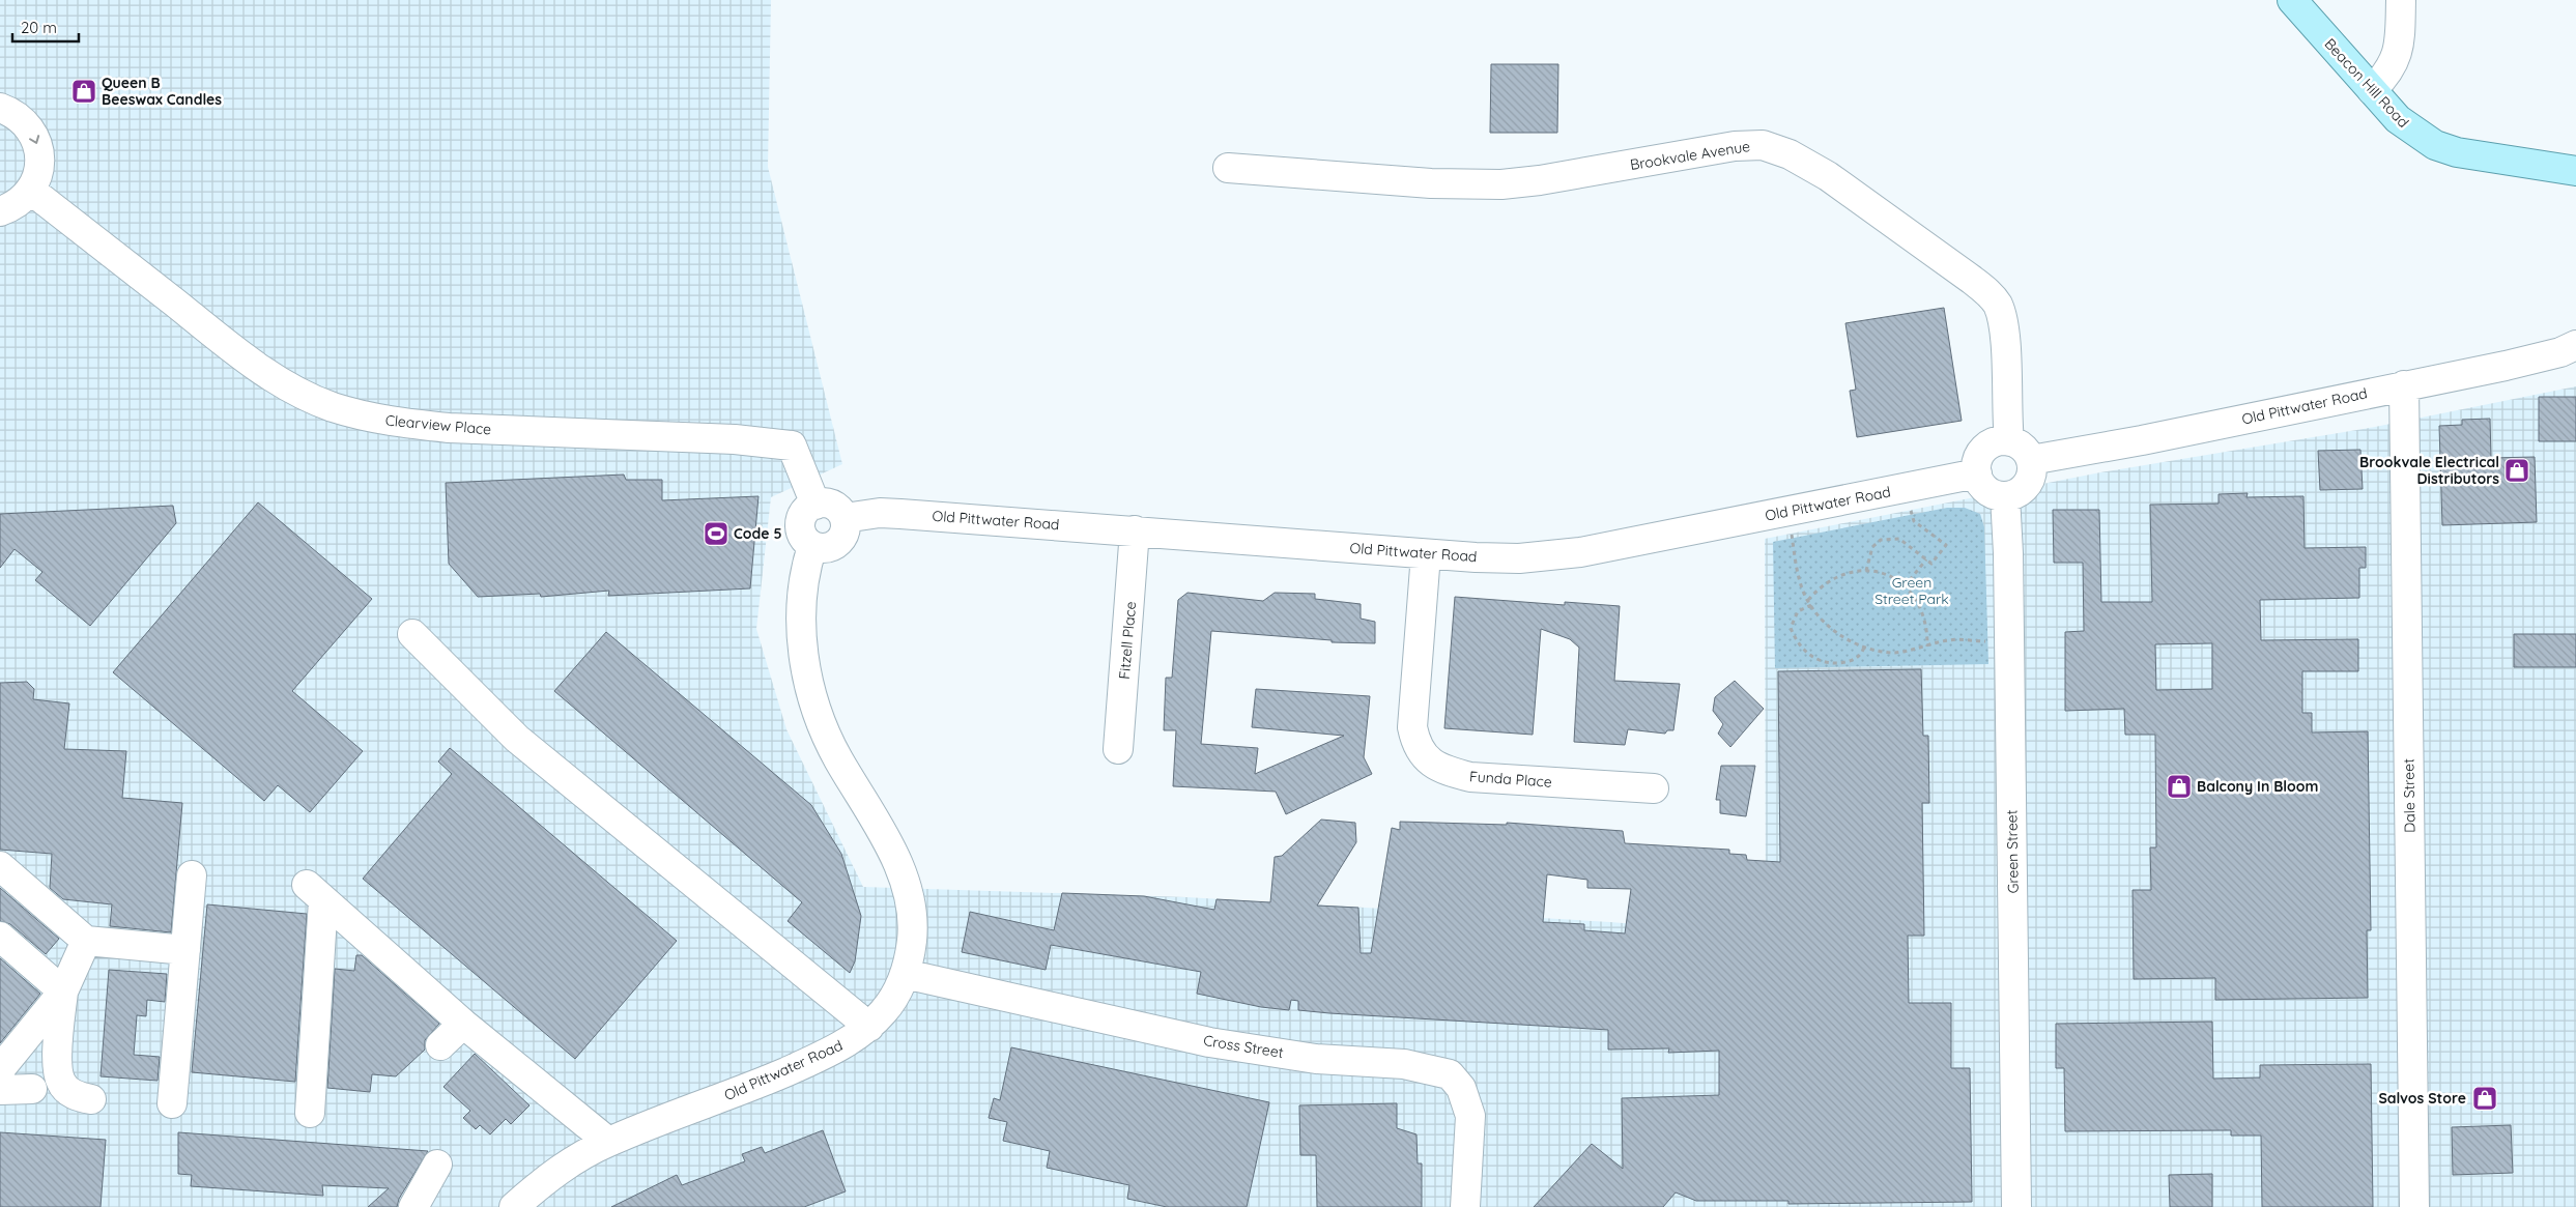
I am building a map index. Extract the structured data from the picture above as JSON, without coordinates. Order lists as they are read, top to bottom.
{
  "streets": {
    "main road": ["Beacon Hill Road"],
    "street": [
      "Brookvale Avenue",
      "Old Pittwater Road",
      "Clearview Place",
      "Fitzell Place",
      "Funda Place",
      "Dale Street",
      "Green Street",
      "Cross Street"
    ]
  },
  "crossings": [
    ["Brookvale Avenue", "Old Pittwater Road"],
    ["Brookvale Avenue", "Green Street"],
    ["Old Pittwater Road", "Clearview Place"],
    ["Old Pittwater Road", "Fitzell Place"],
    ["Old Pittwater Road", "Funda Place"],
    ["Old Pittwater Road", "Dale Street"],
    ["Old Pittwater Road", "Green Street"],
    ["Old Pittwater Road", "Cross Street"]
  ],
  "parks": ["Green Street Park"],
  "places": {
    "shop": [
      "Queen B Beeswax Candles",
      "Brookvale Electrical Distributors",
      "Balcony In Bloom",
      "Salvos Store"
    ],
    "sports": ["Code 5"]
  },
  "scale_bar": "20 m"
}
